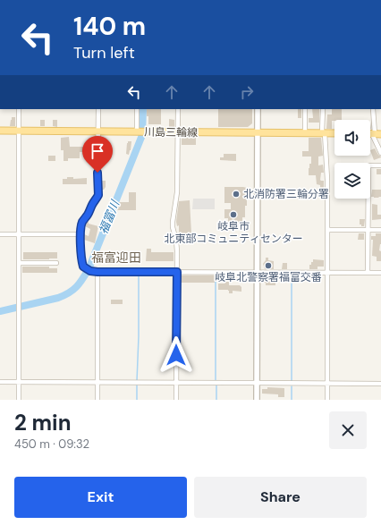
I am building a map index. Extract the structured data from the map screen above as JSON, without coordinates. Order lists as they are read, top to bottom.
{
  "streets": {
    "main road": ["川島三輪線"]
  },
  "districts": ["福富迎田"],
  "water": ["福富川"],
  "places": ["北消防署三輪分署", "岐阜市 北東部コミュニティセンター", "岐阜北警察署福富交番"],
  "page": {
    "turn": ["140 m", "Turn left"],
    "heading": ["2 min", "450 m · 09:32"],
    "buttons": ["Exit", "Share"]
  }
}
